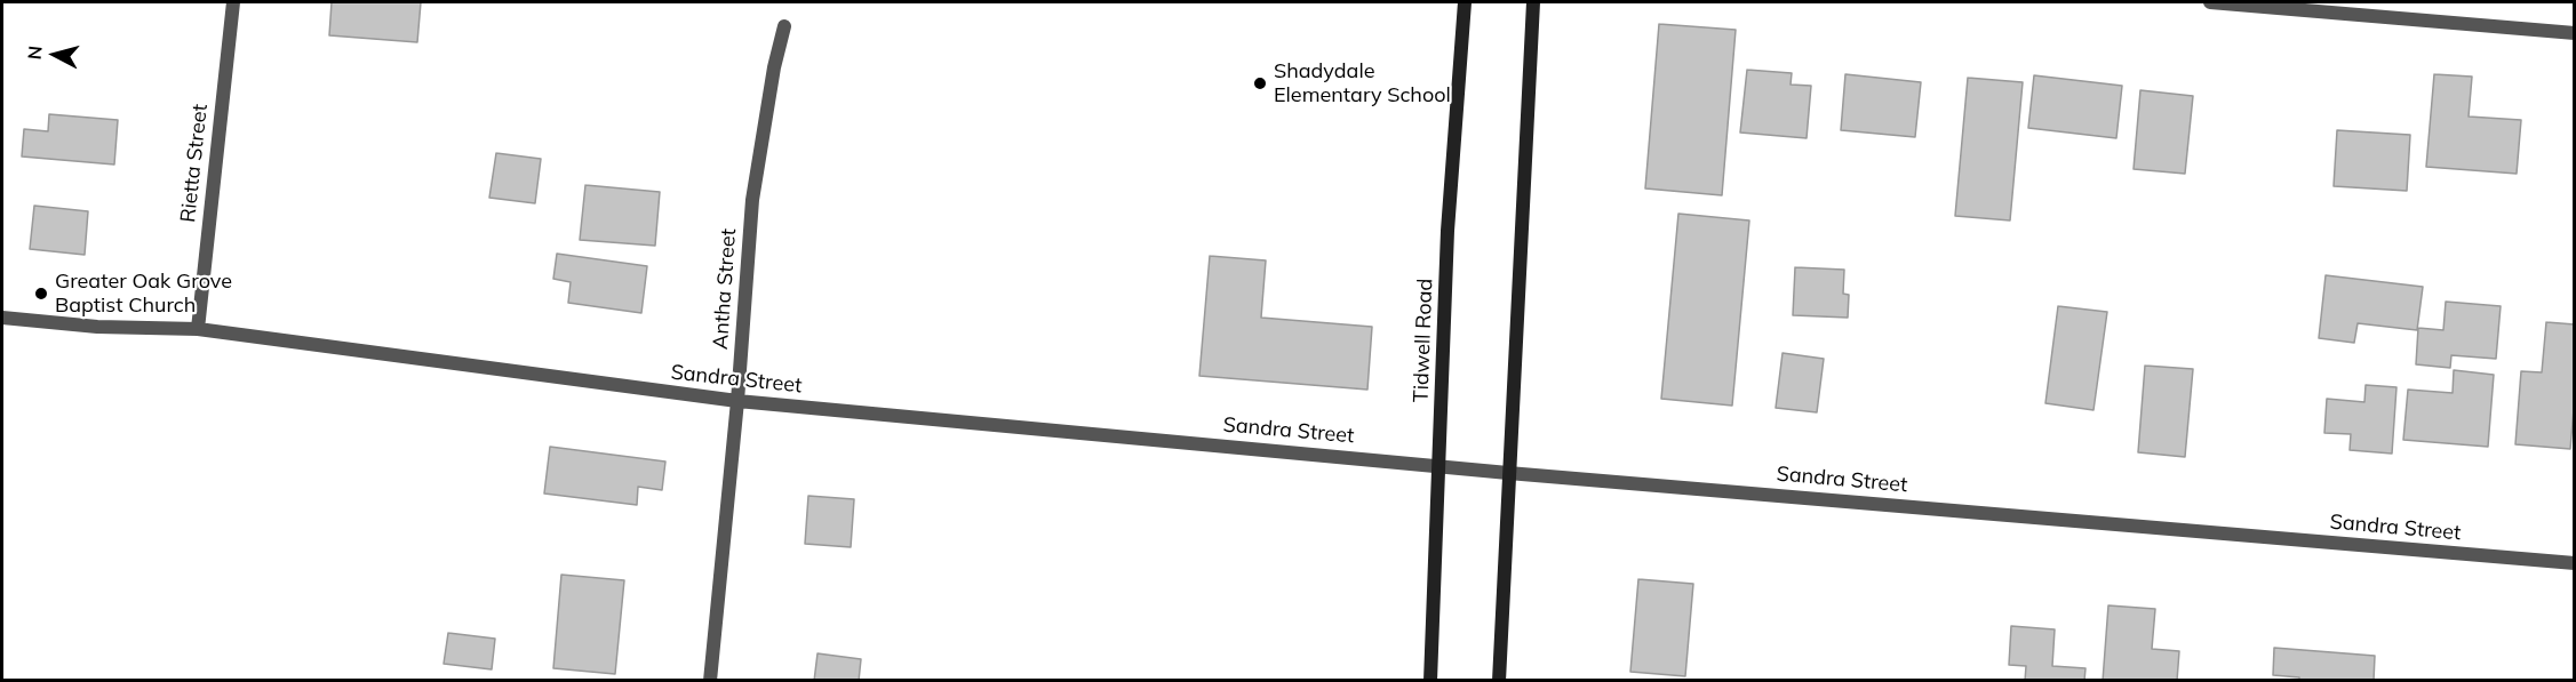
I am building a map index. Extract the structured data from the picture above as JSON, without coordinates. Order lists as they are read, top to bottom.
{
  "streets": {
    "main road": ["Tidwell Road"],
    "street": ["Rietta Street", "Antha Street", "Sandra Street"]
  },
  "crossings": [
    ["Rietta Street", "Sandra Street"],
    ["Antha Street", "Sandra Street"],
    ["Tidwell Road", "Sandra Street"]
  ],
  "places": ["Shadydale Elementary School", "Greater Oak Grove Baptist Church"],
  "north": "left"
}
